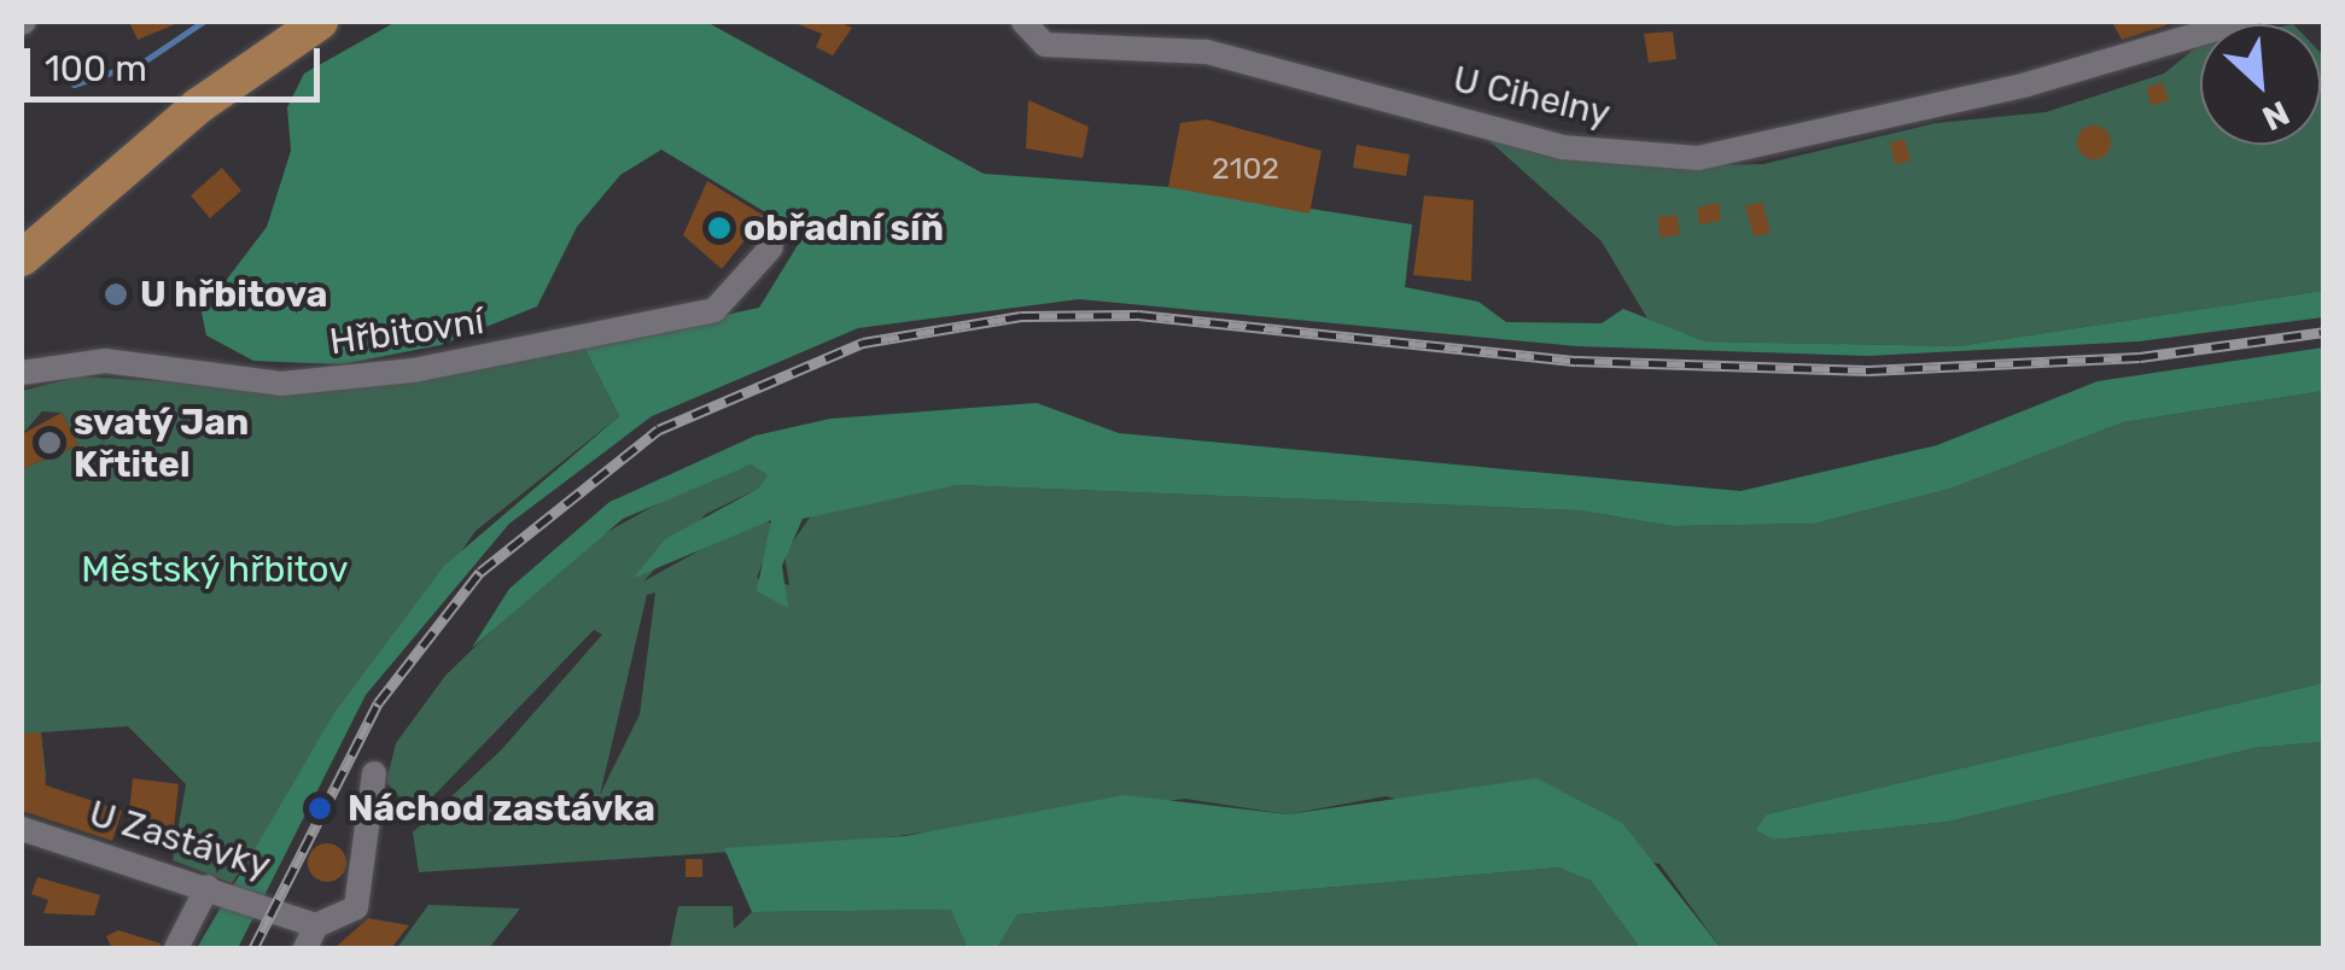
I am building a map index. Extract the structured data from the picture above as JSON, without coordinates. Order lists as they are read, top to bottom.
{
  "streets": {
    "street": ["U Cihelny", "Hřbitovní", "U Zastávky"]
  },
  "parks": ["Městský hřbitov"],
  "places": [
    "obřadní síň",
    "U hřbitova",
    "svatý Jan Křtitel",
    "Náchod zastávka"
  ],
  "house_numbers": ["2102"],
  "scale_bar": "100 m",
  "north": "bottom right"
}
